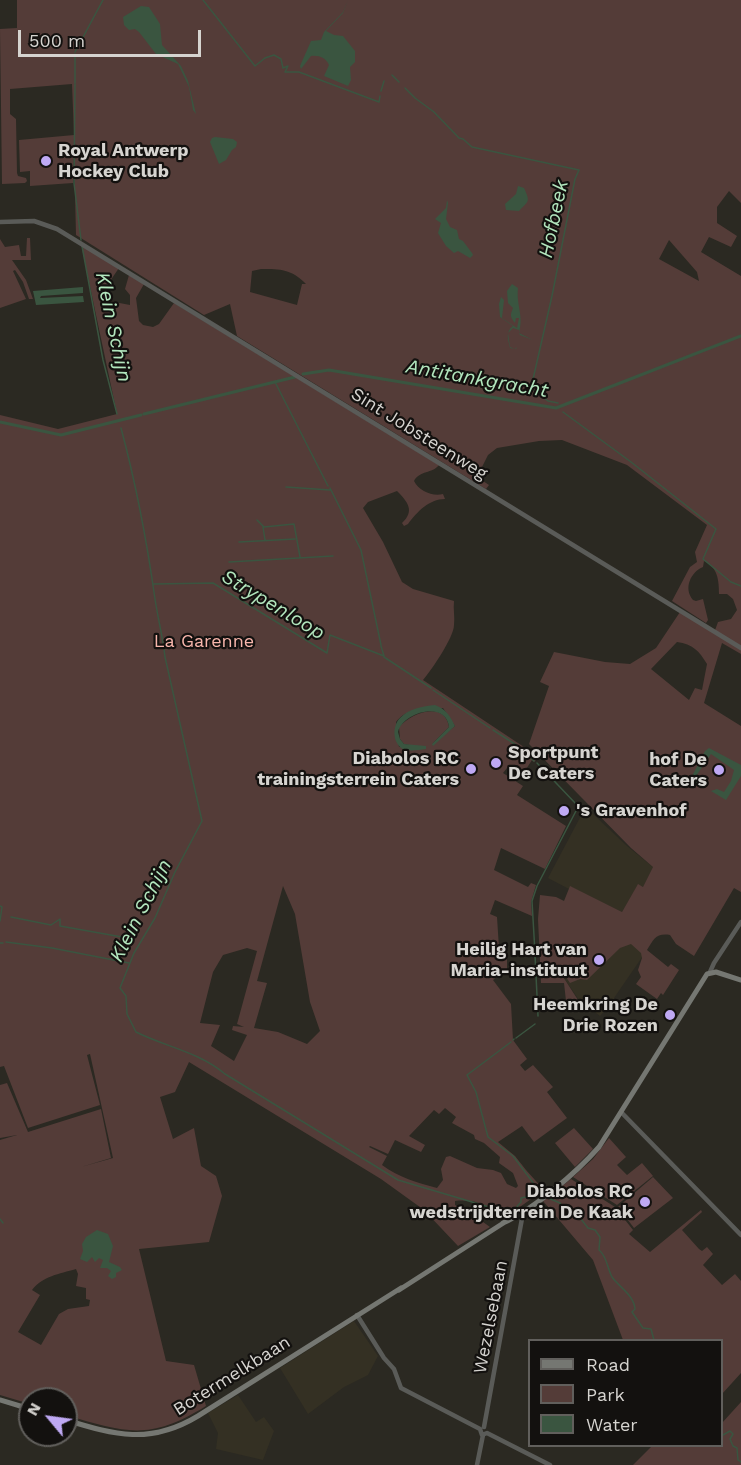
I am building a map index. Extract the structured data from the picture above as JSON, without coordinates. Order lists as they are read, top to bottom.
{
  "streets": {
    "main road": ["Botermelkbaan"],
    "street": ["Sint Jobsteenweg", "Wezelsebaan"]
  },
  "crossings": [
    ["Wezelsebaan", "Botermelkbaan"]
  ],
  "water": [
    "Hofbeek",
    "Klein Schijn",
    "Antitankgracht",
    "Strypenloop"
  ],
  "parks": ["La Garenne"],
  "places": [
    "Royal Antwerp Hockey Club",
    "Sportpunt De Caters",
    "Diabolos RC trainingsterrein Caters",
    "hof De Caters",
    "'s Gravenhof",
    "Heilig Hart van Maria-instituut",
    "Heemkring De Drie Rozen",
    "Diabolos RC wedstrijdterrein De Kaak"
  ],
  "legend": ["Road", "Park", "Water"],
  "scale_bar": "500 m",
  "north": "top left"
}
